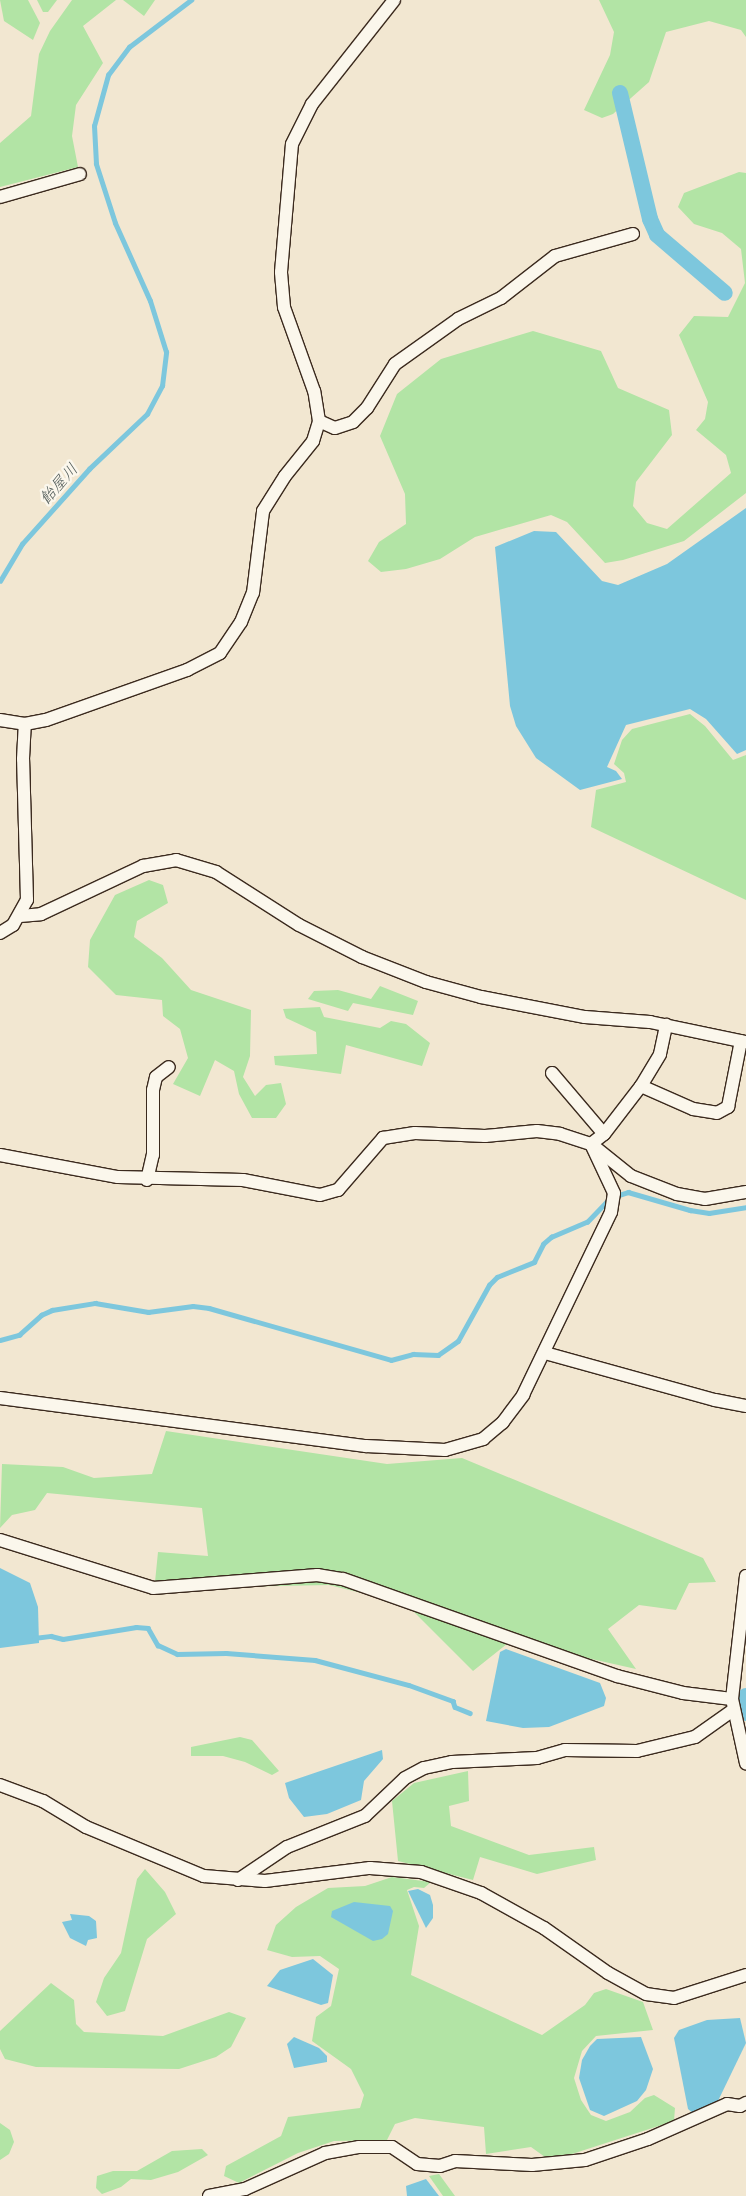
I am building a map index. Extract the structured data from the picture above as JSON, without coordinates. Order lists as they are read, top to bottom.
{
  "water": ["飴屋川"]
}
